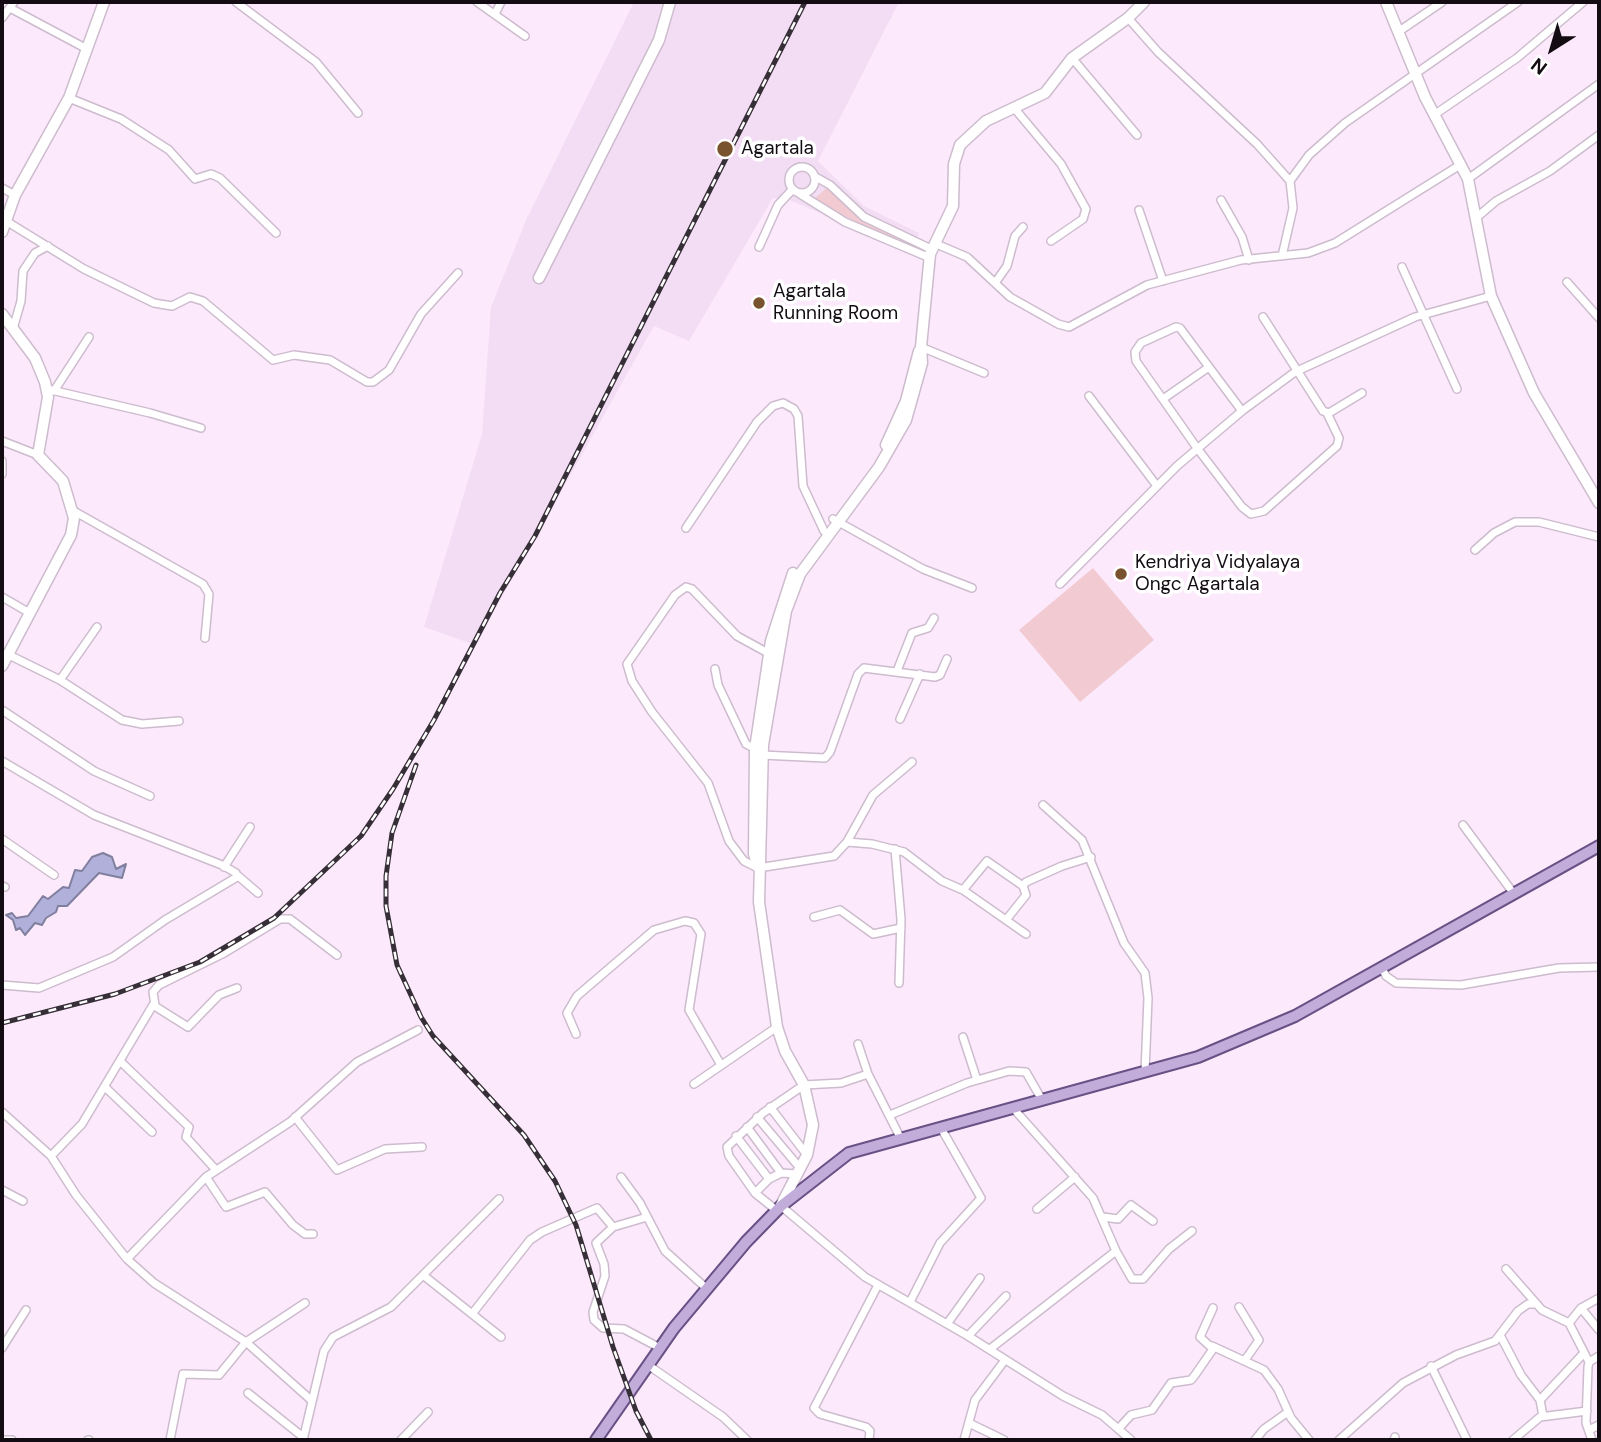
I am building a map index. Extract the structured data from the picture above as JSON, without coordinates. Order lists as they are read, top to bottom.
{
  "places": ["Agartala", "Agartala Running Room", "Kendriya Vidyalaya Ongc Agartala"],
  "north": "bottom left"
}
